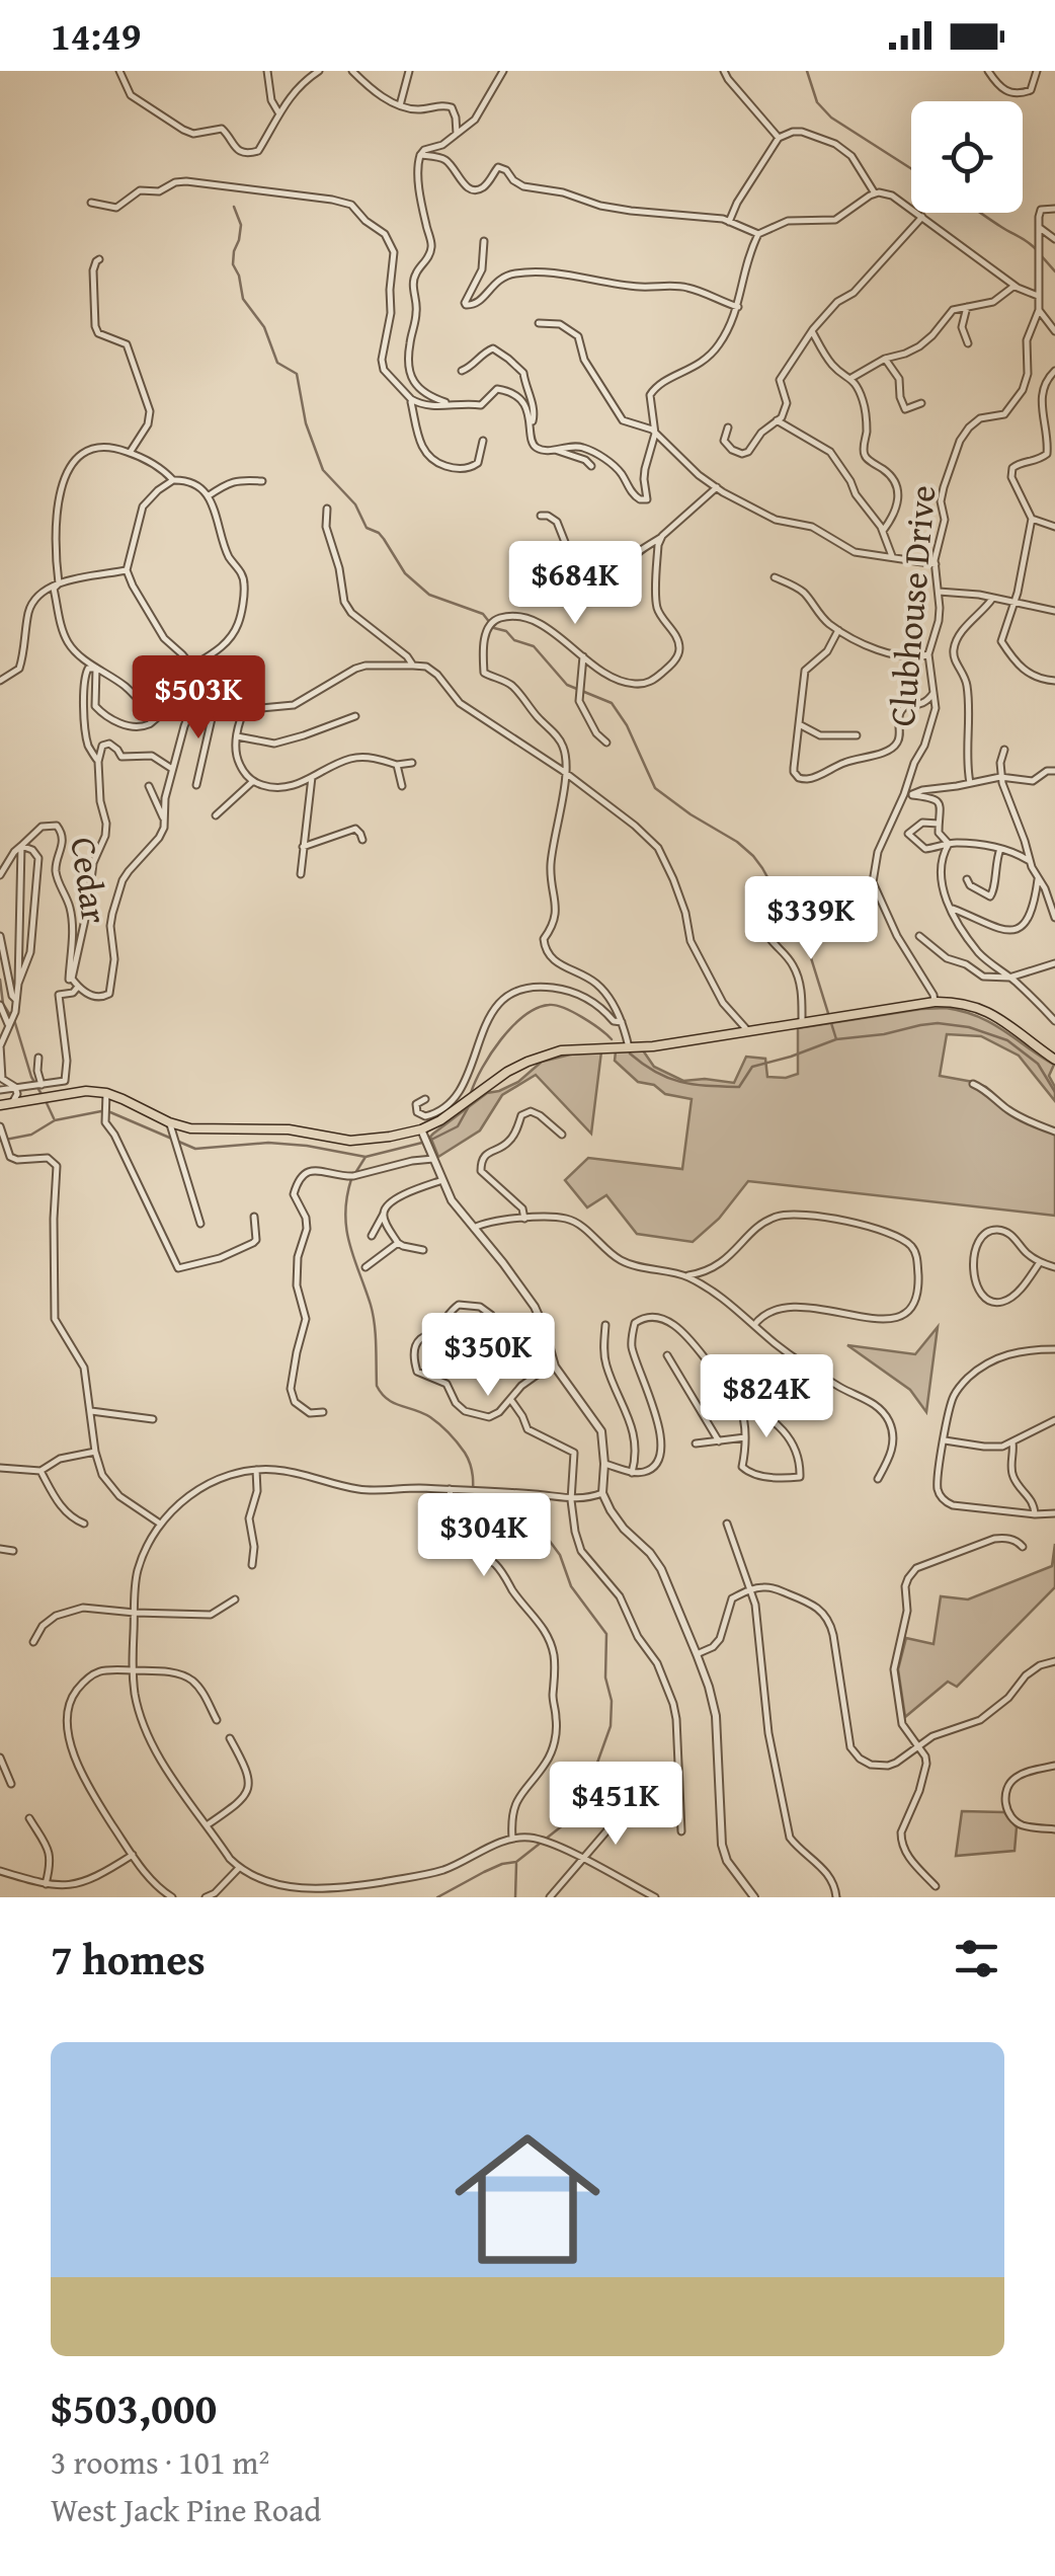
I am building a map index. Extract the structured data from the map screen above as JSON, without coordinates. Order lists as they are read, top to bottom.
{
  "streets": {
    "street": ["Clubhouse Drive", "Cedar"]
  },
  "page": {
    "status": "14:49",
    "price": [
      "$684K",
      "$503K",
      "$339K",
      "$350K",
      "$824K",
      "$304K",
      "$451K"
    ],
    "heading": "7 homes",
    "list": [
      {
        "name": "$503,000",
        "note": "3 rooms · 101 m² · West Jack Pine Road"
      }
    ]
  }
}
